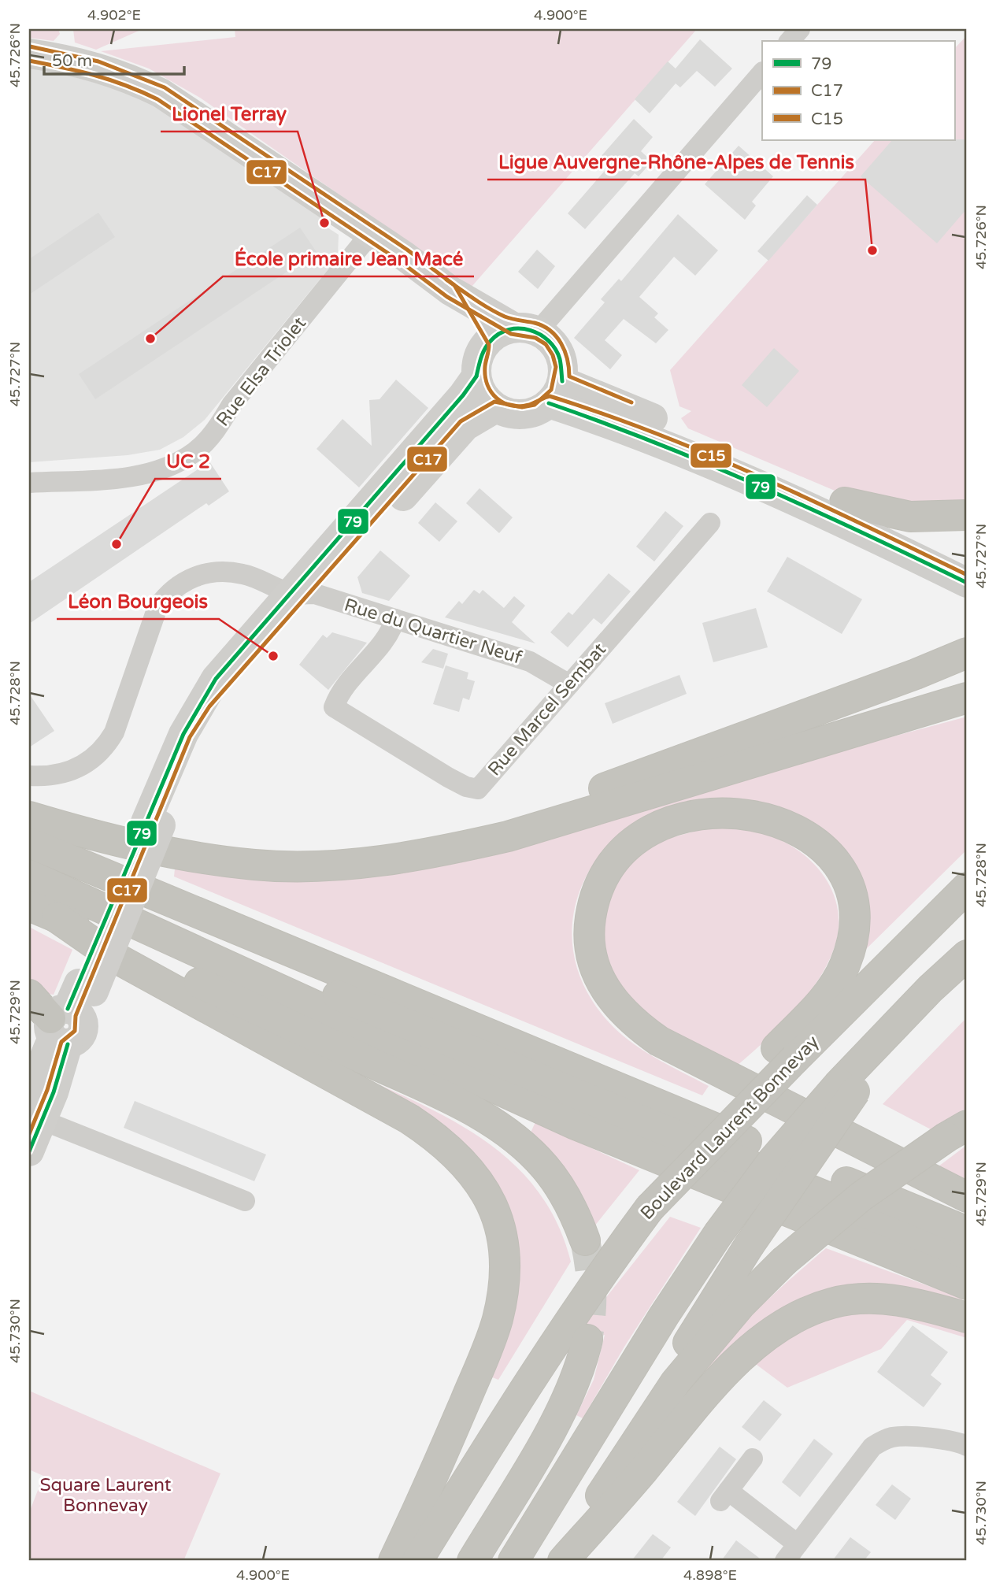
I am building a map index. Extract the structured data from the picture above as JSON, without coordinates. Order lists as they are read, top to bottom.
{
  "streets": {
    "highway": ["Boulevard Laurent Bonnevay"],
    "street": ["Rue Elsa Triolet", "Rue du Quartier Neuf", "Rue Marcel Sembat"]
  },
  "crossings": [
    ["Rue du Quartier Neuf", "Rue Marcel Sembat"]
  ],
  "parks": ["Square Laurent Bonnevay"],
  "places": [
    "Lionel Terray",
    "Ligue Auvergne-Rhône-Alpes de Tennis",
    "École primaire Jean Macé",
    "UC 2",
    "Léon Bourgeois"
  ],
  "lines": ["transit line C15", "transit line C17", "transit line 79"],
  "legend": ["79", "C17", "C15"],
  "scale_bar": "50 m",
  "coordinates": [
    "4.902°E",
    "4.900°E",
    "45.726°N",
    "45.727°N",
    "45.728°N",
    "45.729°N",
    "45.730°N",
    "4.898°E"
  ]
}
